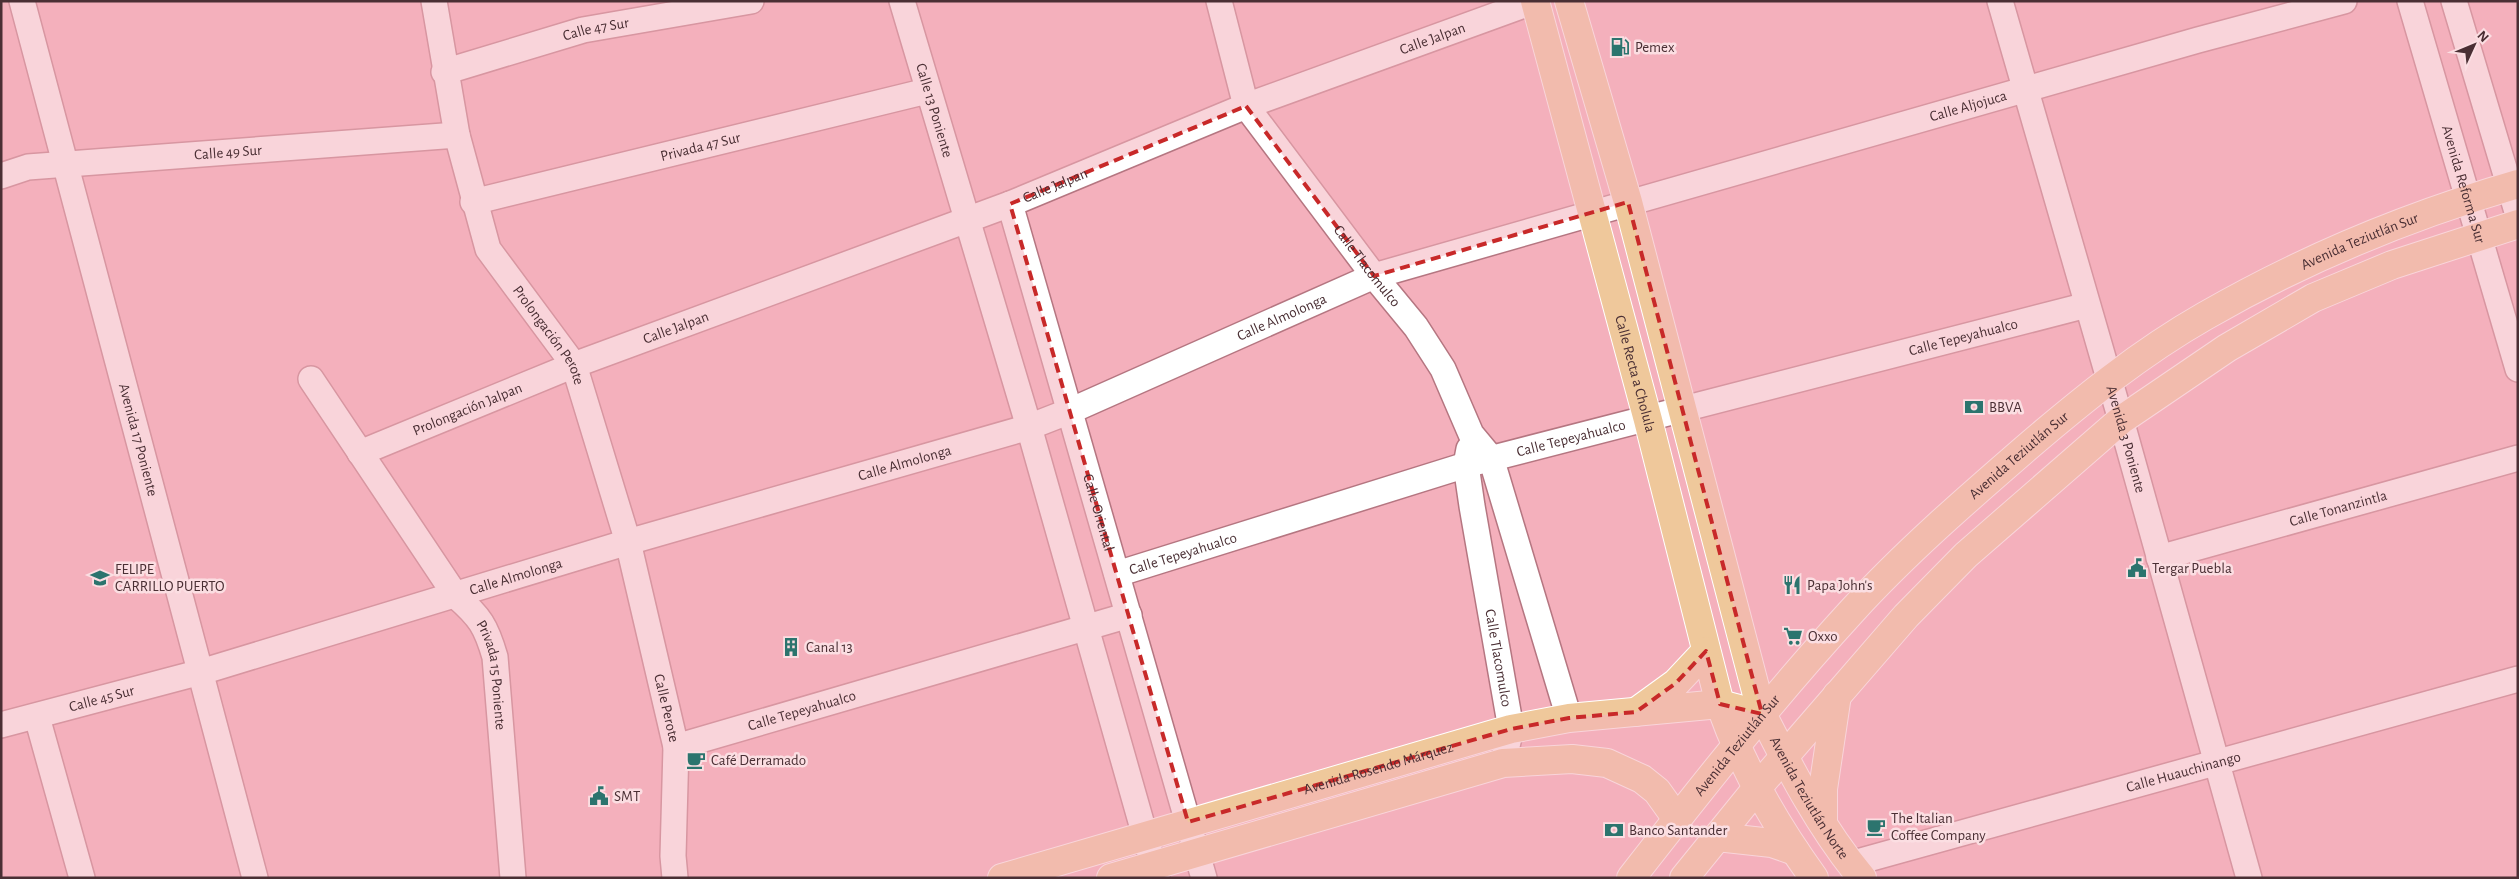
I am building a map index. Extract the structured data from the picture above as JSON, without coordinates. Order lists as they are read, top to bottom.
{
  "streets": {
    "main road": [
      "Avenida Teziutlán Sur",
      "Calle Recta a Cholula",
      "Avenida Rosendo Márquez",
      "Avenida Teziutlán Norte"
    ],
    "street": [
      "Calle 47 Sur",
      "Calle Jalpan",
      "Calle Aljojuca",
      "Calle 13 Poniente",
      "Privada 47 Sur",
      "Calle 49 Sur",
      "Avenida Reforma Sur",
      "Calle Tlacomulco",
      "Calle Almolonga",
      "Prolongación Perote",
      "Calle Tepeyahualco",
      "Prolongación Jalpan",
      "Avenida 17 Poniente",
      "Avenida 3 Poniente",
      "Calle Tonanzintla",
      "Calle Oriental",
      "Privada 15 Poniente",
      "Calle 45 Sur",
      "Calle Perote",
      "Calle Huauchinango"
    ]
  },
  "crossings": [
    ["Calle 47 Sur", "Prolongación Perote"],
    ["Calle Jalpan", "Calle 13 Poniente"],
    ["Calle Jalpan", "Calle Tlacomulco"],
    ["Calle Jalpan", "Prolongación Perote"],
    ["Calle Jalpan", "Calle Recta a Cholula"],
    ["Calle Jalpan", "Prolongación Jalpan"],
    ["Calle Jalpan", "Calle Oriental"],
    ["Calle Aljojuca", "Calle Almolonga"],
    ["Calle Aljojuca", "Calle Recta a Cholula"],
    ["Calle Aljojuca", "Avenida 3 Poniente"],
    ["Calle 13 Poniente", "Privada 47 Sur"],
    ["Privada 47 Sur", "Prolongación Perote"],
    ["Calle 49 Sur", "Prolongación Perote"],
    ["Calle 49 Sur", "Avenida 17 Poniente"],
    ["Avenida Reforma Sur", "Avenida Teziutlán Sur"],
    ["Avenida Teziutlán Sur", "Calle Recta a Cholula"],
    ["Avenida Teziutlán Sur", "Avenida 3 Poniente"],
    ["Avenida Teziutlán Sur", "Avenida Rosendo Márquez"],
    ["Avenida Teziutlán Sur", "Avenida Teziutlán Norte"],
    ["Calle Tlacomulco", "Calle Almolonga"],
    ["Calle Tlacomulco", "Calle Tepeyahualco"],
    ["Calle Tlacomulco", "Avenida Rosendo Márquez"],
    ["Calle Almolonga", "Prolongación Perote"],
    ["Calle Almolonga", "Calle Recta a Cholula"],
    ["Calle Almolonga", "Avenida 17 Poniente"],
    ["Calle Almolonga", "Calle Oriental"],
    ["Calle Almolonga", "Privada 15 Poniente"],
    ["Calle Almolonga", "Calle 45 Sur"],
    ["Calle Almolonga", "Calle Perote"],
    ["Prolongación Perote", "Prolongación Jalpan"],
    ["Prolongación Perote", "Calle Perote"],
    ["Calle Tepeyahualco", "Calle Recta a Cholula"],
    ["Calle Tepeyahualco", "Avenida 3 Poniente"],
    ["Calle Tepeyahualco", "Calle Oriental"],
    ["Calle Tepeyahualco", "Calle Perote"],
    ["Calle Recta a Cholula", "Avenida Rosendo Márquez"],
    ["Prolongación Jalpan", "Privada 15 Poniente"],
    ["Avenida 17 Poniente", "Calle 45 Sur"],
    ["Avenida 3 Poniente", "Calle Tonanzintla"],
    ["Avenida 3 Poniente", "Calle Huauchinango"],
    ["Calle Oriental", "Avenida Rosendo Márquez"],
    ["Avenida Rosendo Márquez", "Avenida Teziutlán Norte"],
    ["Calle Huauchinango", "Avenida Teziutlán Norte"]
  ],
  "places": {
    "fuel station": ["Pemex"],
    "bank": ["BBVA", "Banco Santander"],
    "public building": ["Tergar Puebla", "SMT"],
    "school or university": ["FELIPE CARRILLO PUERTO"],
    "restaurant": ["Papa John's"],
    "supermarket": ["Oxxo"],
    "building": ["Canal 13"],
    "cafe": ["Café Derramado", "The Italian Coffee Company"]
  },
  "north": "top right"
}
